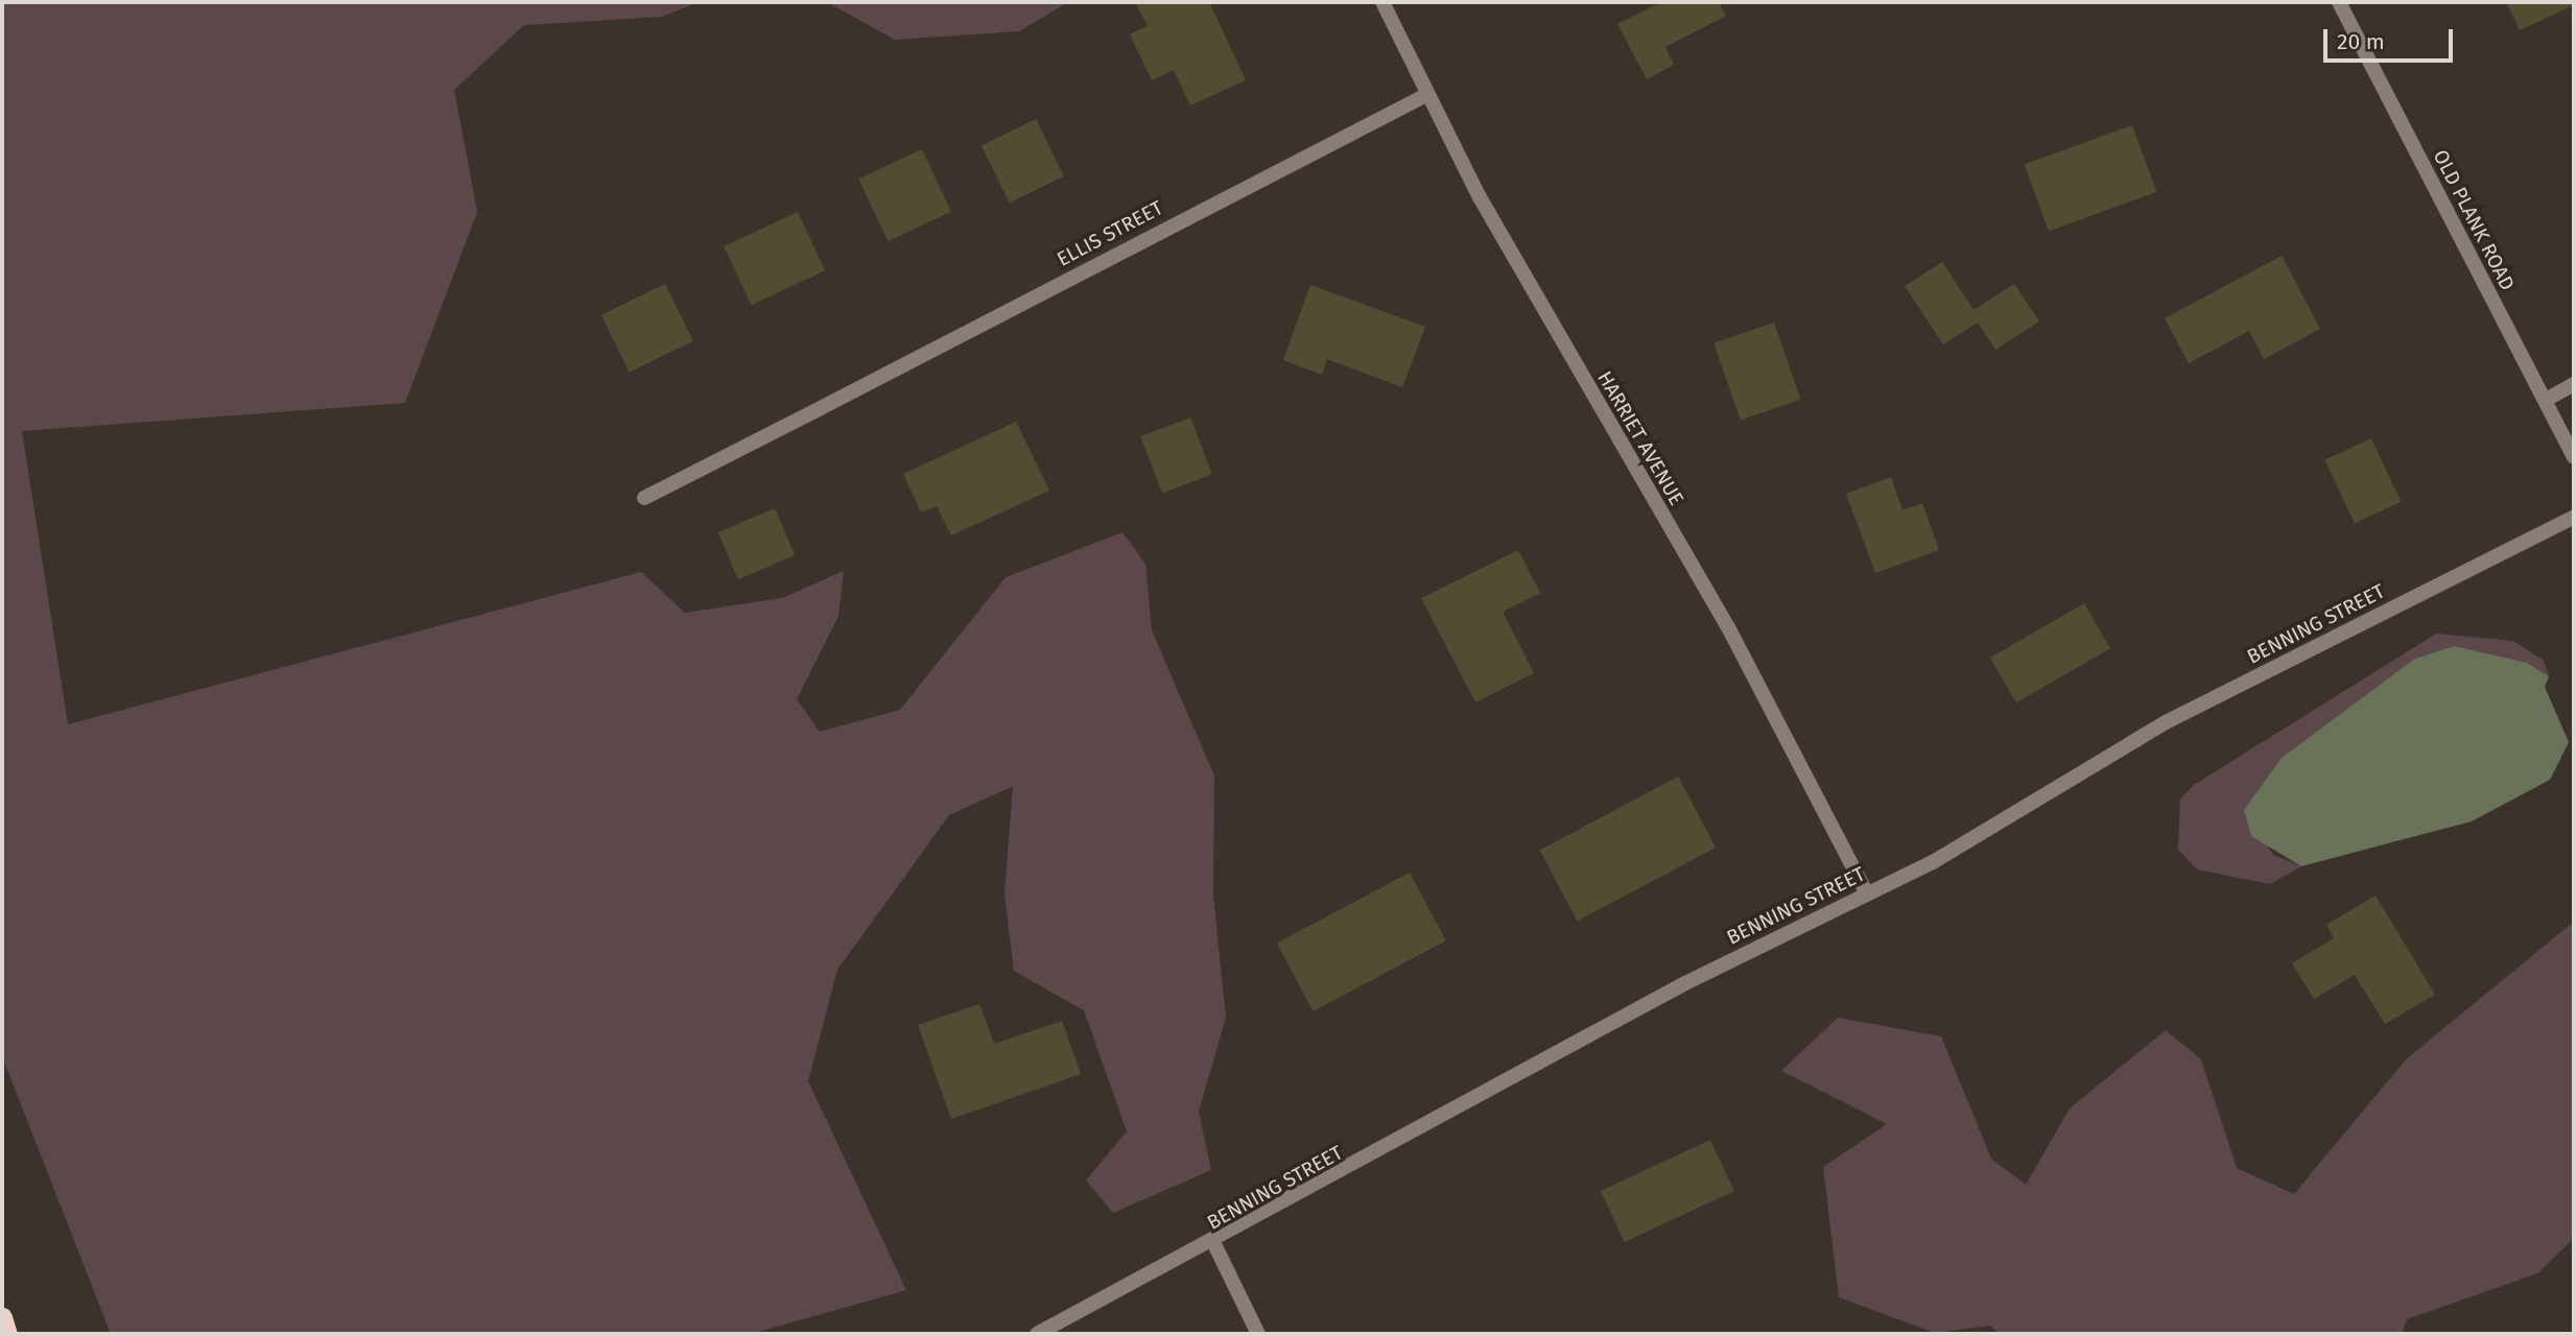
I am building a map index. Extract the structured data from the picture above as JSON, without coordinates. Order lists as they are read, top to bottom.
{
  "streets": {
    "street": [
      "OLD PLANK ROAD",
      "ELLIS STREET",
      "HARRIET AVENUE",
      "BENNING STREET"
    ]
  },
  "crossings": [
    ["ELLIS STREET", "HARRIET AVENUE"],
    ["HARRIET AVENUE", "BENNING STREET"]
  ],
  "scale_bar": "20 m"
}
